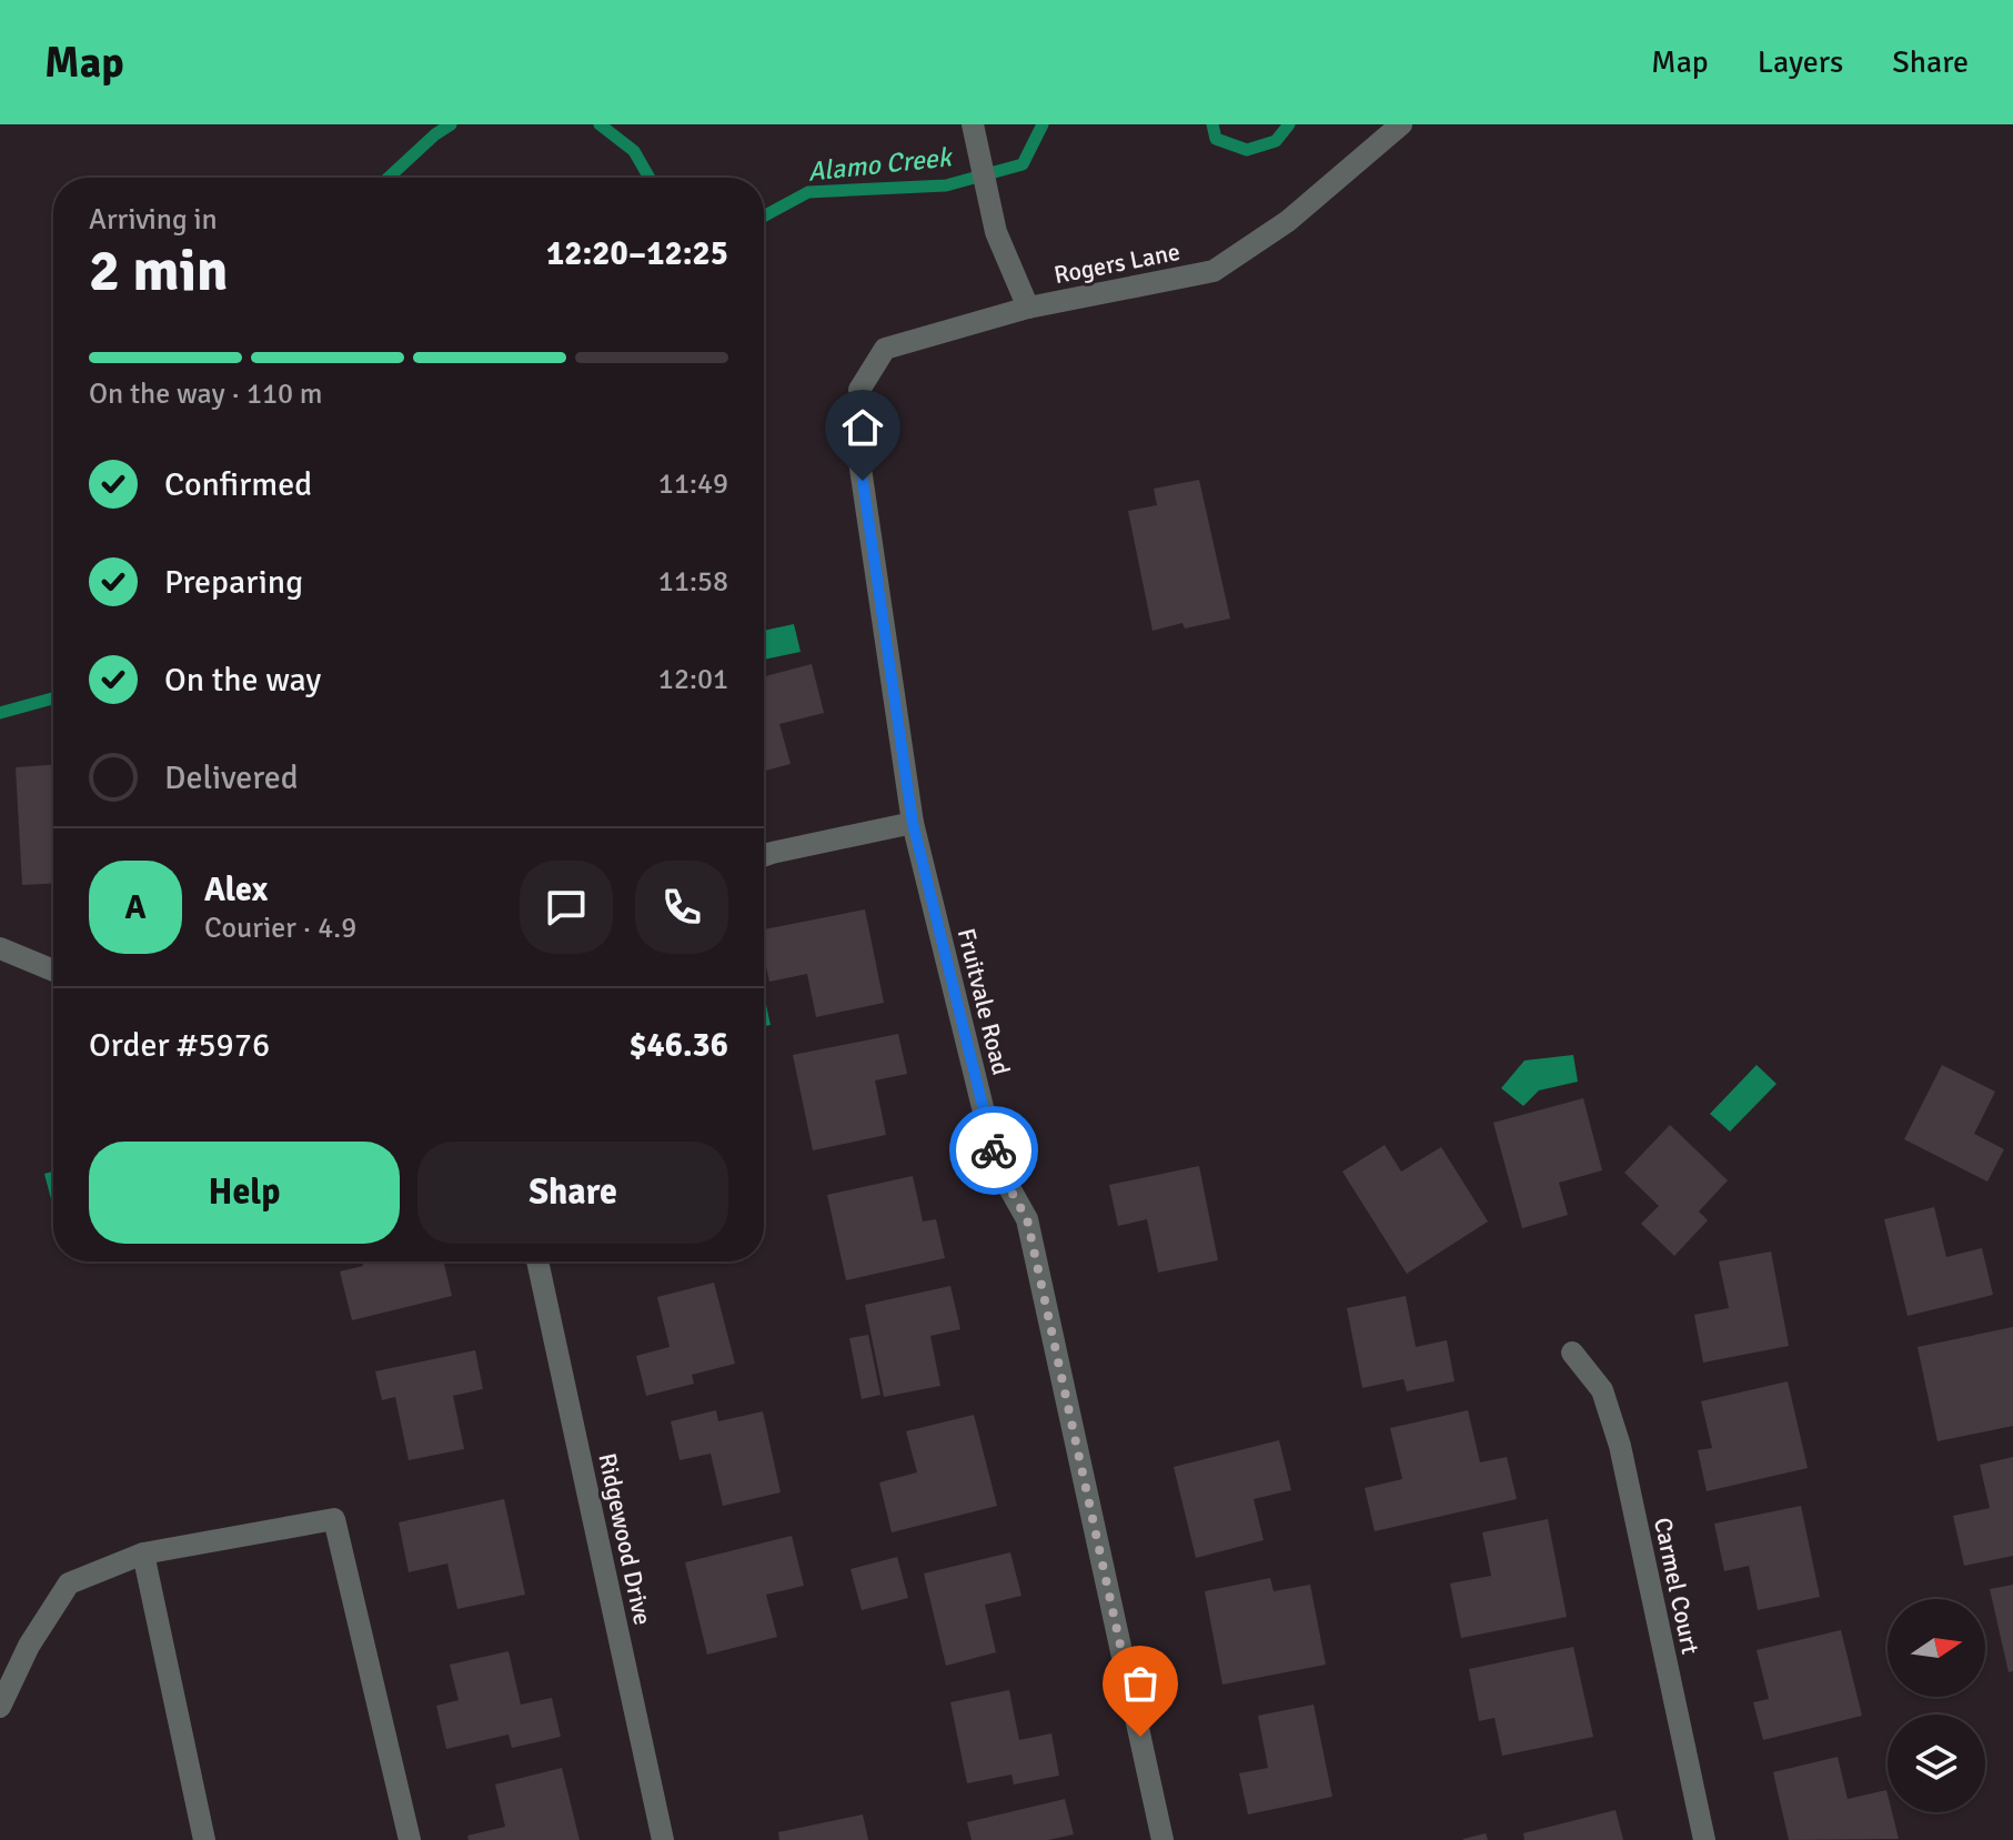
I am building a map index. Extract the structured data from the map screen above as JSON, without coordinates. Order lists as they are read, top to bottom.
{
  "streets": {
    "street": [
      "Rogers Lane",
      "Fruitvale Road",
      "Ridgewood Drive",
      "Carmel Court"
    ]
  },
  "crossings": [
    ["Rogers Lane", "Fruitvale Road"]
  ],
  "water": ["Alamo Creek"],
  "north": "right",
  "page": {
    "header": "Map",
    "nav": ["Map", "Layers", "Share"],
    "heading": ["2 min", "Arriving in", "12:20–12:25"],
    "panel": [
      "Alex",
      "Courier · 4.9",
      "Order #5976",
      "$46.36"
    ],
    "bar": "On the way · 110 m",
    "list": [
      ["Confirmed", "11:49"],
      ["Preparing", "11:58"],
      ["On the way", "12:01"],
      "Delivered"
    ],
    "round": "A",
    "buttons": ["Help", "Share"]
  }
}
